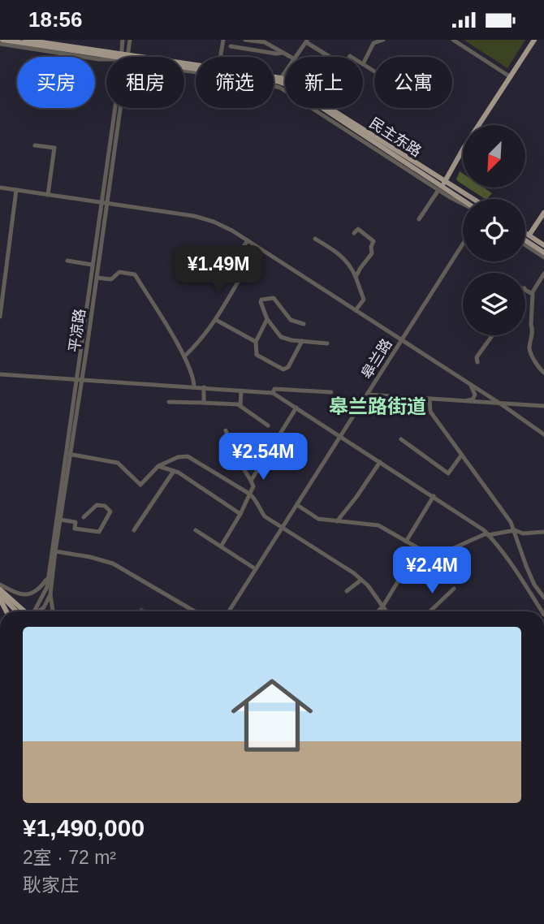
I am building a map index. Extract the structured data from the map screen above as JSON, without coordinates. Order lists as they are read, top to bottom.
{
  "streets": {
    "main road": ["民主东路"],
    "street": ["平凉路", "皋兰路"]
  },
  "crossings": [
    ["民主东路", "平凉路"]
  ],
  "districts": ["皋兰路街道"],
  "north": "bottom left",
  "page": {
    "status": "18:56",
    "chip": [
      "买房",
      "租房",
      "筛选",
      "新上",
      "公寓"
    ],
    "price": ["¥1.49M", "¥2.54M", "¥2.4M"],
    "list": [
      {
        "name": "¥1,490,000",
        "note": "2室 · 72 m² · 耿家庄"
      }
    ]
  }
}
